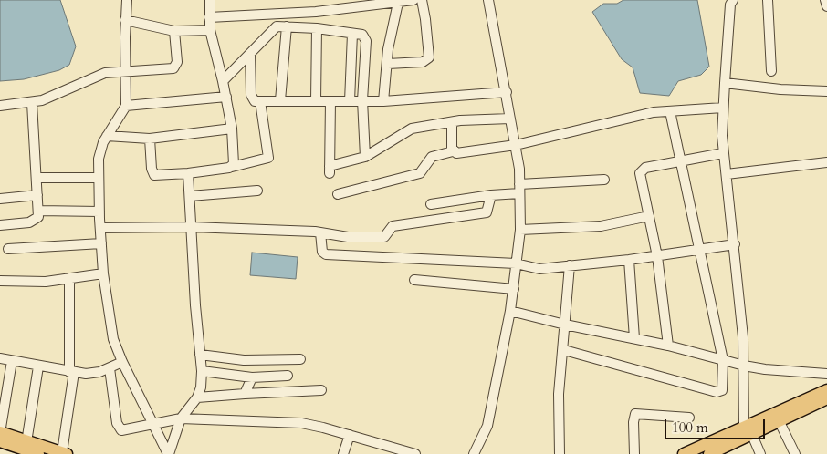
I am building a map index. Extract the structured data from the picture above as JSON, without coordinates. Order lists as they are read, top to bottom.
{
  "scale_bar": "100 m"
}
